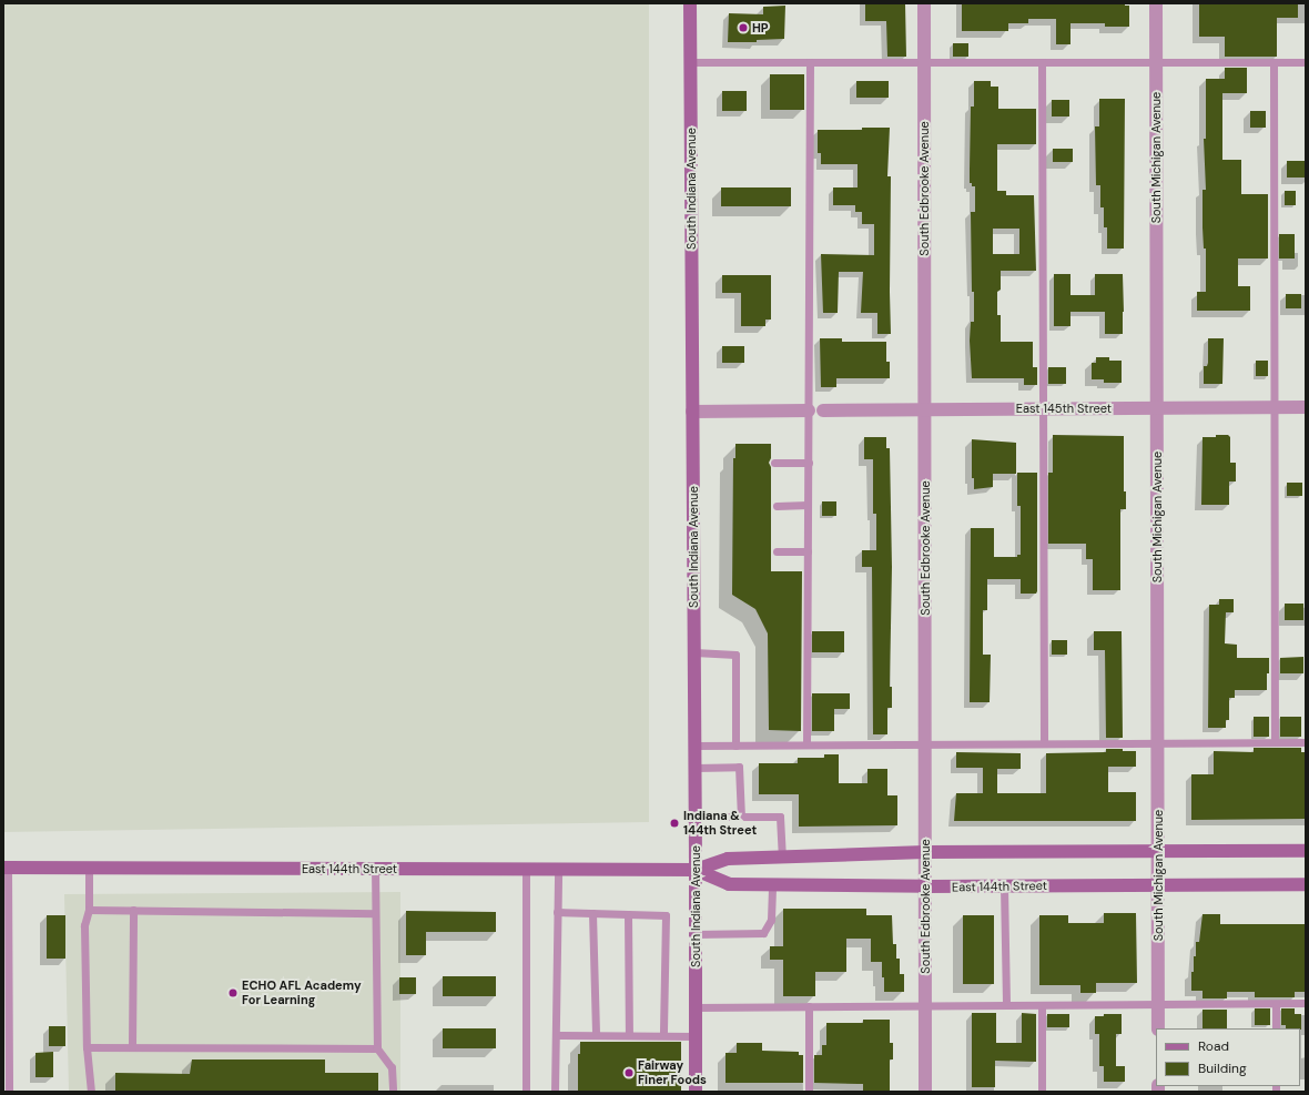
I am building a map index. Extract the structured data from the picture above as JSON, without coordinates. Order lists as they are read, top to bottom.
{
  "streets": {
    "street": [
      "South Michigan Avenue",
      "South Indiana Avenue",
      "South Edbrooke Avenue",
      "East 145th Street",
      "East 144th Street"
    ]
  },
  "crossings": [
    ["South Michigan Avenue", "East 145th Street"],
    ["South Michigan Avenue", "East 144th Street"],
    ["South Indiana Avenue", "East 144th Street"],
    ["South Edbrooke Avenue", "East 145th Street"],
    ["South Edbrooke Avenue", "East 144th Street"]
  ],
  "places": [
    "HP",
    "Indiana & 144th Street",
    "ECHO AFL Academy For Learning",
    "Fairway Finer Foods"
  ],
  "legend": ["Road", "Building"]
}
